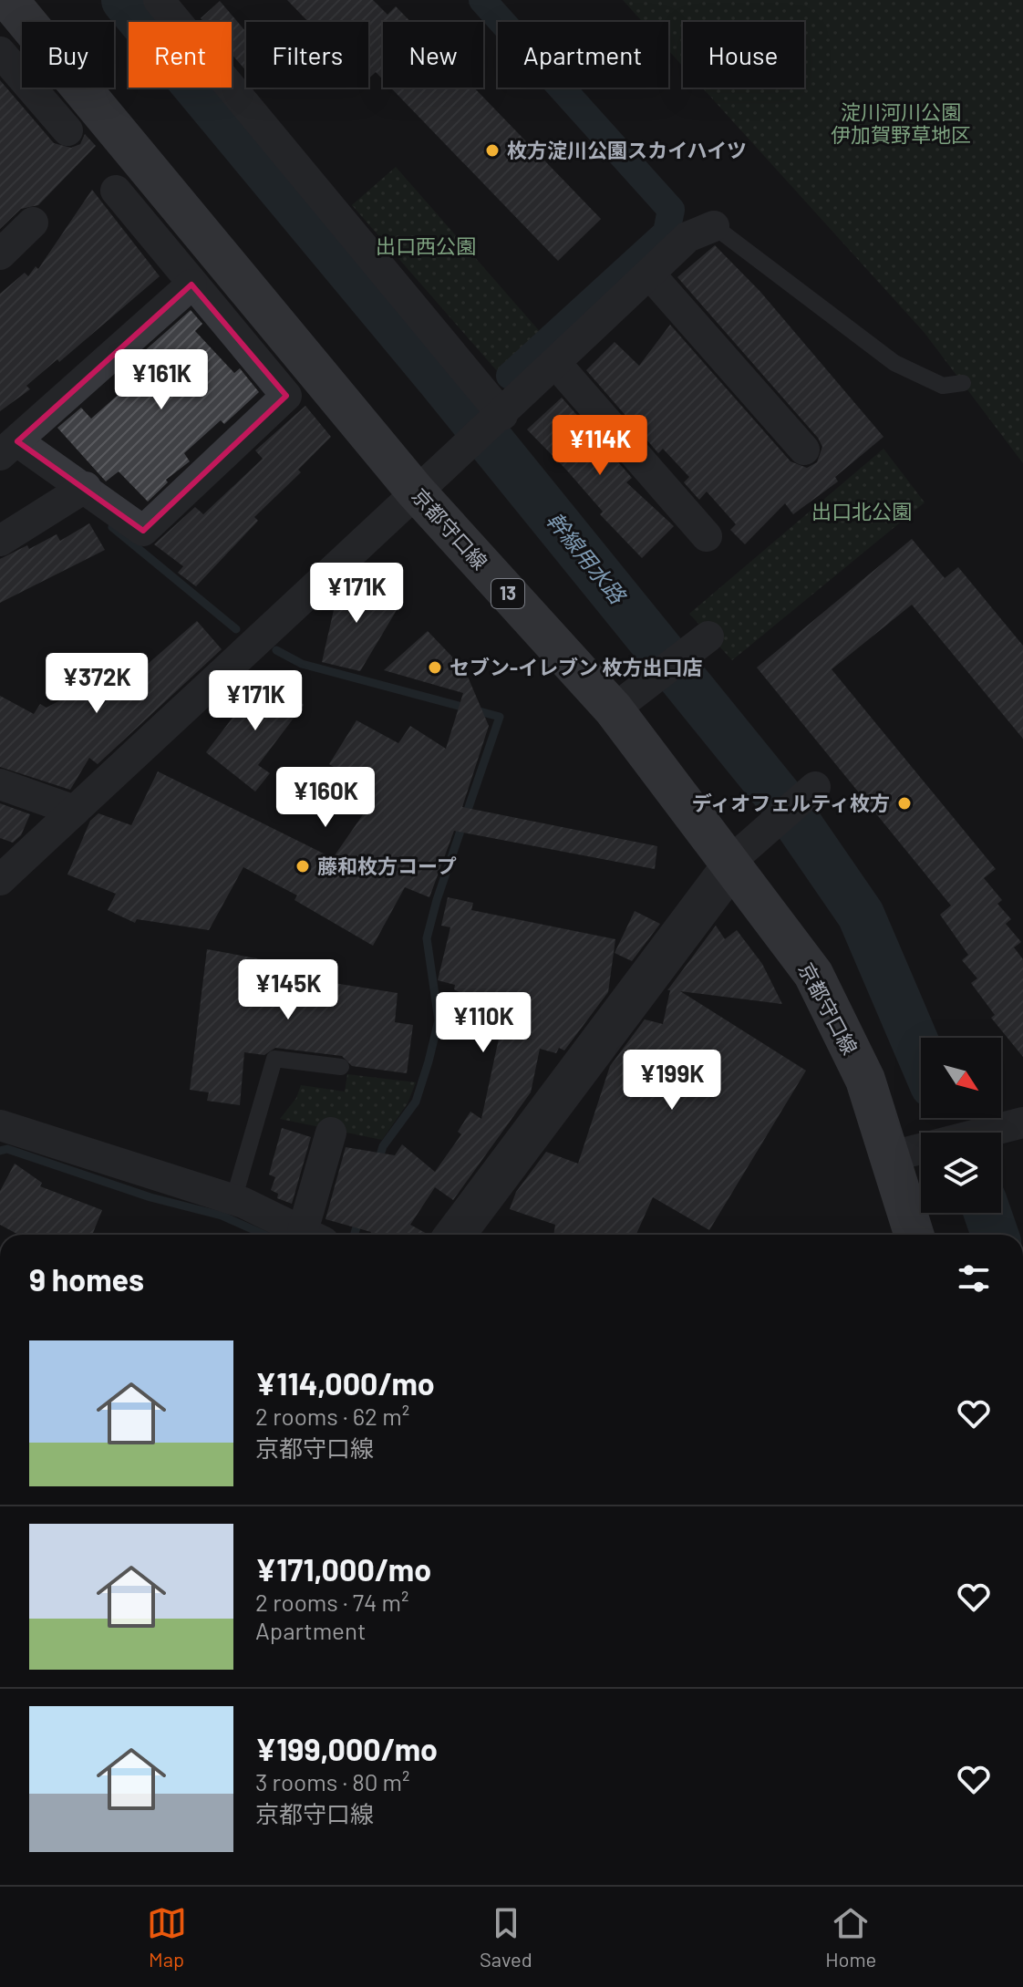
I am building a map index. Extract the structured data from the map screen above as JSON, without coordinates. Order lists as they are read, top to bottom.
{
  "streets": {
    "main road": ["京都守口線", "13"]
  },
  "water": ["幹線用水路"],
  "parks": ["淀川河川公園 伊加賀野草地区", "出口西公園", "出口北公園"],
  "places": [
    "枚方淀川公園スカイハイツ",
    "セブン-イレブン 枚方出口店",
    "ディオフェルティ枚方",
    "藤和枚方コープ"
  ],
  "north": "bottom right",
  "page": {
    "chip": [
      "Buy",
      "Rent",
      "Filters",
      "New",
      "Apartment",
      "House"
    ],
    "price": [
      "¥161K",
      "¥114K",
      "¥171K",
      "¥372K",
      "¥171K",
      "¥160K",
      "¥145K",
      "¥110K",
      "¥199K"
    ],
    "heading": "9 homes",
    "list": [
      {
        "name": "¥114,000/mo",
        "note": "2 rooms · 62 m² · 京都守口線"
      },
      {
        "name": "¥171,000/mo",
        "note": "2 rooms · 74 m² · Apartment"
      },
      {
        "name": "¥199,000/mo",
        "note": "3 rooms · 80 m² · 京都守口線"
      }
    ],
    "tabs": ["Map", "Saved", "Home"]
  }
}
